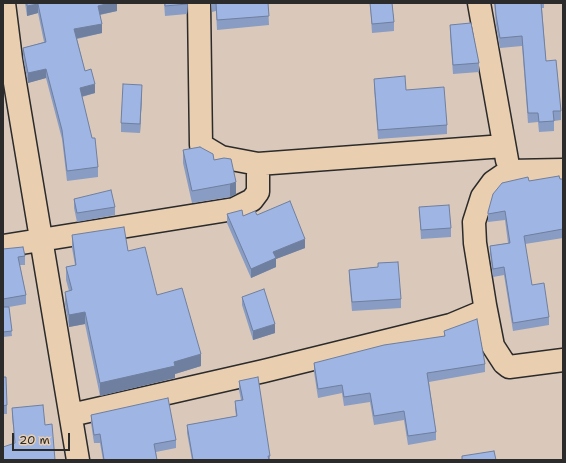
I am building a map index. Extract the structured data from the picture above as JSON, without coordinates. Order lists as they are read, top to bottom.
{
  "scale_bar": "20 m"
}
